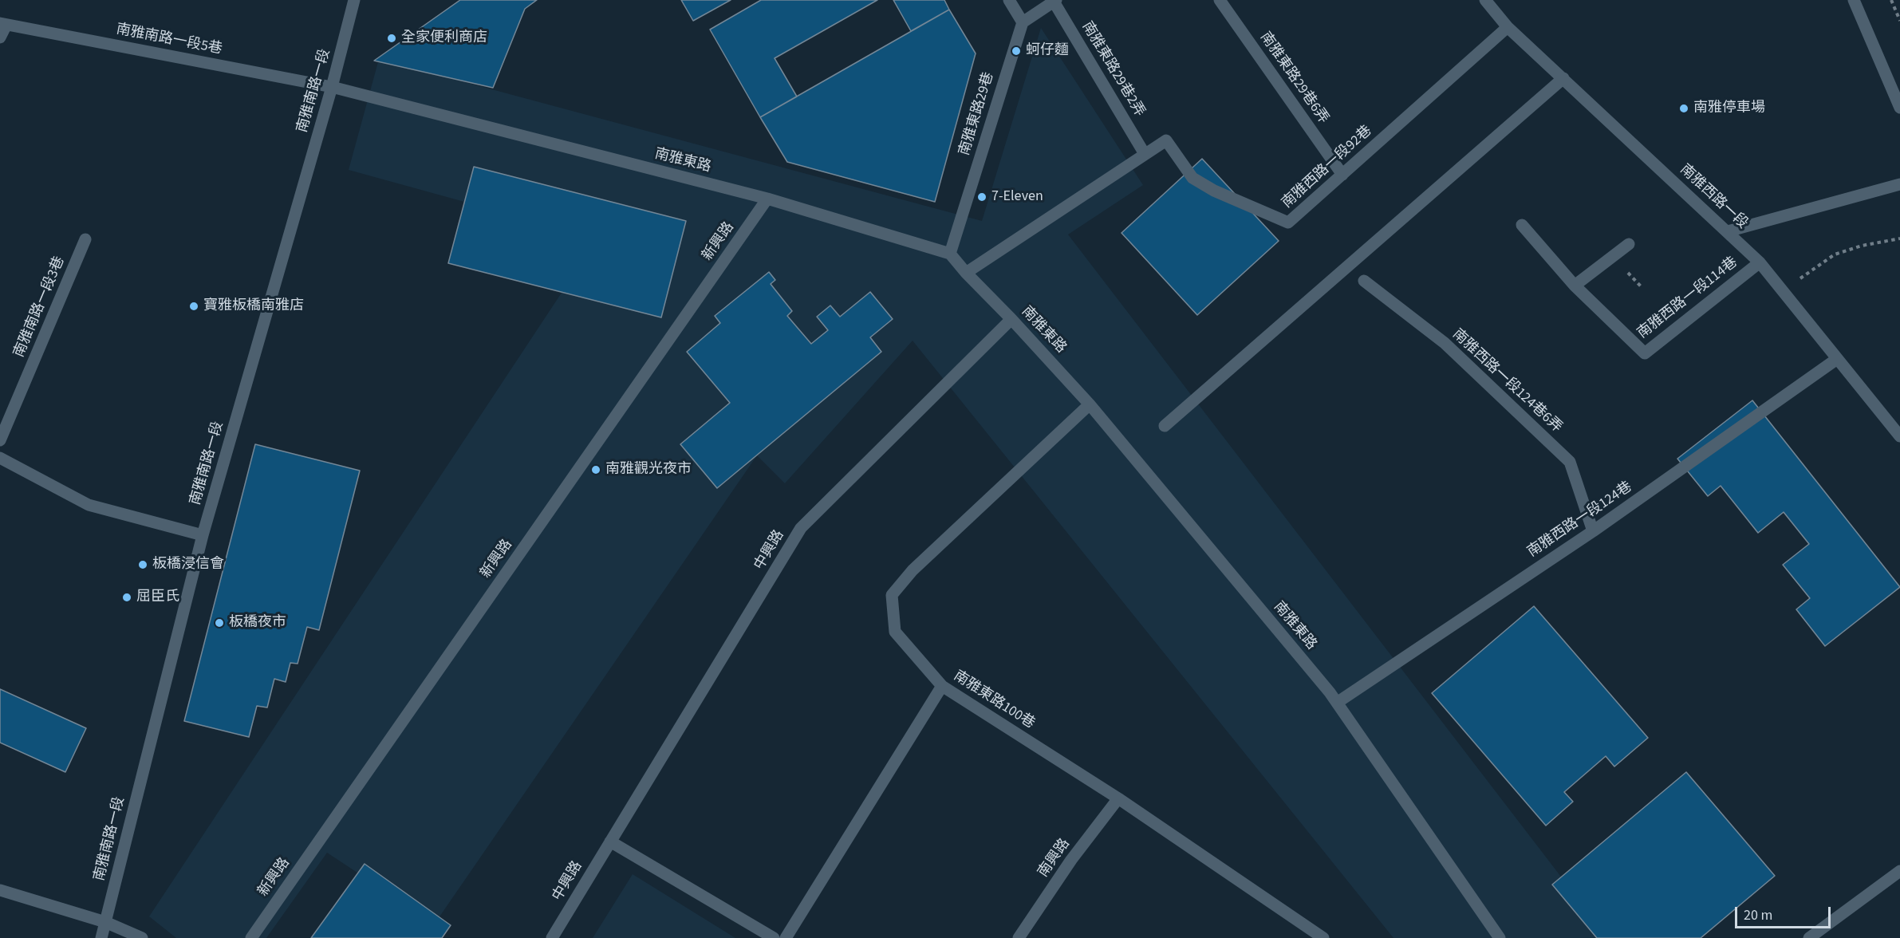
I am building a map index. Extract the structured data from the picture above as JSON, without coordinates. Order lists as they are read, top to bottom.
{
  "streets": {
    "street": [
      "南雅南路一段5巷",
      "南雅東路29巷2弄",
      "南雅東路29巷6弄",
      "南雅南路一段",
      "南雅東路29巷",
      "南雅東路",
      "南雅西路一段92巷",
      "南雅西路一段",
      "新興路",
      "南雅西路一段114巷",
      "南雅南路一段3巷",
      "南雅西路一段124巷6弄",
      "南雅西路一段124巷",
      "中興路",
      "南雅東路100巷",
      "南興路"
    ]
  },
  "crossings": [
    ["南雅南路一段5巷", "南雅南路一段"],
    ["南雅南路一段5巷", "南雅東路"],
    ["南雅東路29巷2弄", "南雅西路一段92巷"],
    ["南雅東路29巷6弄", "南雅西路一段92巷"],
    ["南雅南路一段", "南雅東路"],
    ["南雅東路29巷", "南雅東路"],
    ["南雅東路", "南雅西路一段92巷"],
    ["南雅東路", "新興路"],
    ["南雅東路", "南雅西路一段124巷"],
    ["南雅東路", "中興路"],
    ["南雅東路", "南雅東路100巷"],
    ["南雅西路一段92巷", "南雅西路一段"],
    ["南雅西路一段", "南雅西路一段114巷"],
    ["南雅西路一段", "南雅西路一段124巷"],
    ["南雅西路一段124巷6弄", "南雅西路一段124巷"],
    ["南雅東路100巷", "南興路"]
  ],
  "places": [
    "全家便利商店",
    "蚵仔麵",
    "南雅停車場",
    "7-Eleven",
    "寶雅板橋南雅店",
    "南雅觀光夜市",
    "板橋浸信會",
    "屈臣氏",
    "板橋夜市"
  ],
  "scale_bar": "20 m"
}
